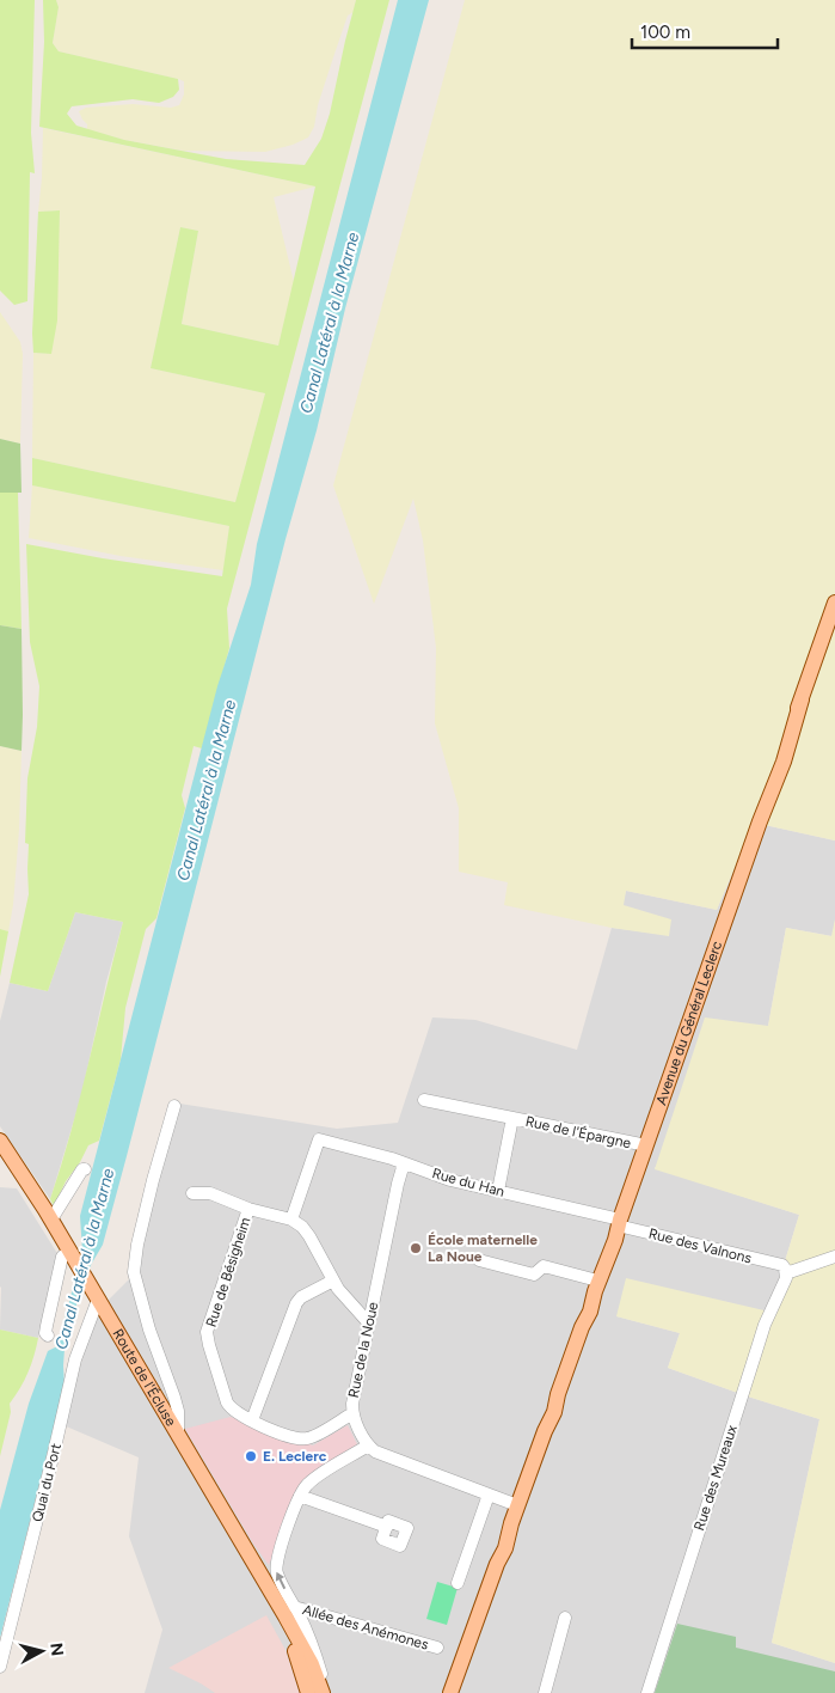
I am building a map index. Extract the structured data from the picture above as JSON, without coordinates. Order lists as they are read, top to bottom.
{
  "streets": {
    "main road": ["Avenue du Général Leclerc", "Route de l'Écluse"],
    "street": [
      "Rue de l'Épargne",
      "Rue du Han",
      "Rue des Valnons",
      "Rue de Bésigheim",
      "Rue de la Noue",
      "Rue des Mureaux",
      "Quai du Port",
      "Allée des Anémones"
    ]
  },
  "crossings": [
    ["Avenue du Général Leclerc", "Rue de l'Épargne"],
    ["Avenue du Général Leclerc", "Rue du Han"],
    ["Avenue du Général Leclerc", "Rue des Valnons"],
    ["Rue de l'Épargne", "Rue du Han"],
    ["Rue du Han", "Rue des Valnons"],
    ["Rue du Han", "Rue de Bésigheim"],
    ["Rue du Han", "Rue de la Noue"],
    ["Rue des Valnons", "Rue des Mureaux"],
    ["Rue de Bésigheim", "Rue de la Noue"],
    ["Route de l'Écluse", "Quai du Port"],
    ["Route de l'Écluse", "Allée des Anémones"]
  ],
  "water": ["Canal Latéral à la Marne"],
  "places": ["École maternelle La Noue", "E. Leclerc"],
  "scale_bar": "100 m",
  "north": "right"
}
